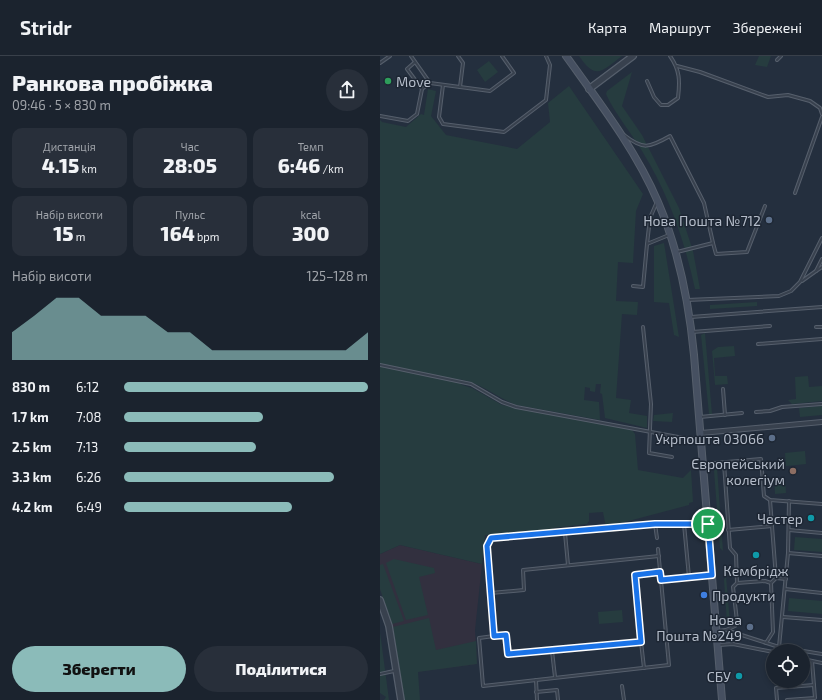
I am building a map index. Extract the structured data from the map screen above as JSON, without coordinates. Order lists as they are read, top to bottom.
{
  "places": [
    "Move",
    "Нова Пошта №712",
    "Укрпошта 03066",
    "Європейський колегіум",
    "Честер",
    "Кембрідж",
    "Продукти",
    "Нова Пошта №249",
    "СБУ"
  ],
  "page": {
    "header": "Stridr",
    "nav": ["Карта", "Маршрут", "Збережені"],
    "heading": ["Ранкова пробіжка", "09:46 · 5 × 830 m"],
    "stats": [
      ["Дистанція", "4.15 km"],
      ["Час", "28:05"],
      ["Темп", "6:46 /km"],
      ["Набір висоти", "15 m"],
      ["Пульс", "164 bpm"],
      ["kcal", "300"]
    ],
    "chart": ["Набір висоти", "125–128 m"],
    "list": [
      {
        "name": "830 m",
        "note": "6:12"
      },
      {
        "name": "1.7 km",
        "note": "7:08"
      },
      {
        "name": "2.5 km",
        "note": "7:13"
      },
      {
        "name": "3.3 km",
        "note": "6:26"
      },
      {
        "name": "4.2 km",
        "note": "6:49"
      }
    ],
    "buttons": ["Зберегти", "Поділитися"]
  }
}
